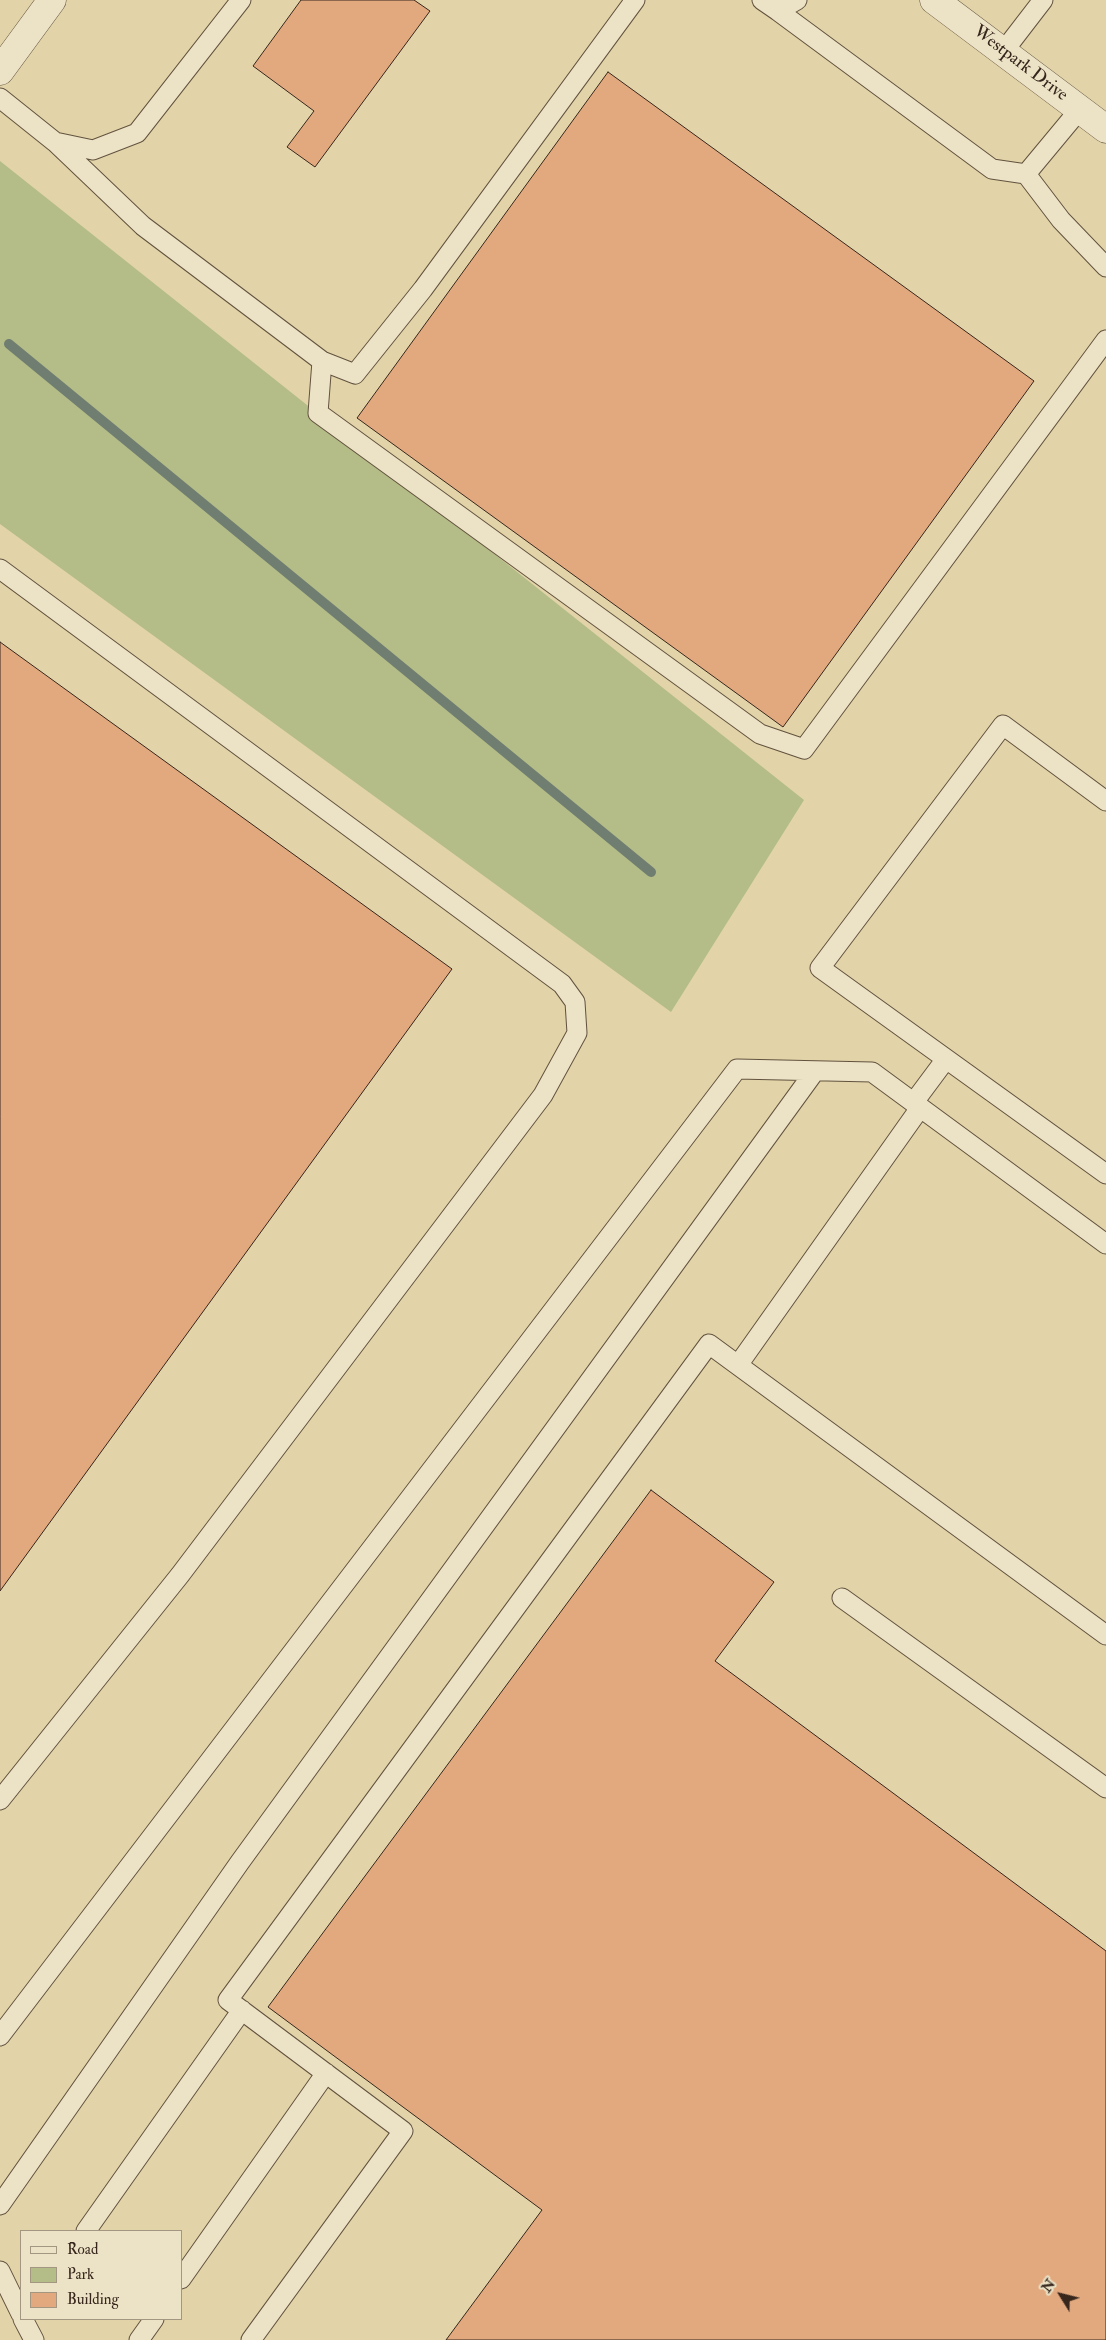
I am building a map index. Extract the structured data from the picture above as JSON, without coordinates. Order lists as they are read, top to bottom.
{
  "streets": {
    "street": ["Westpark Drive"]
  },
  "legend": ["Road", "Park", "Building"],
  "north": "top left"
}
